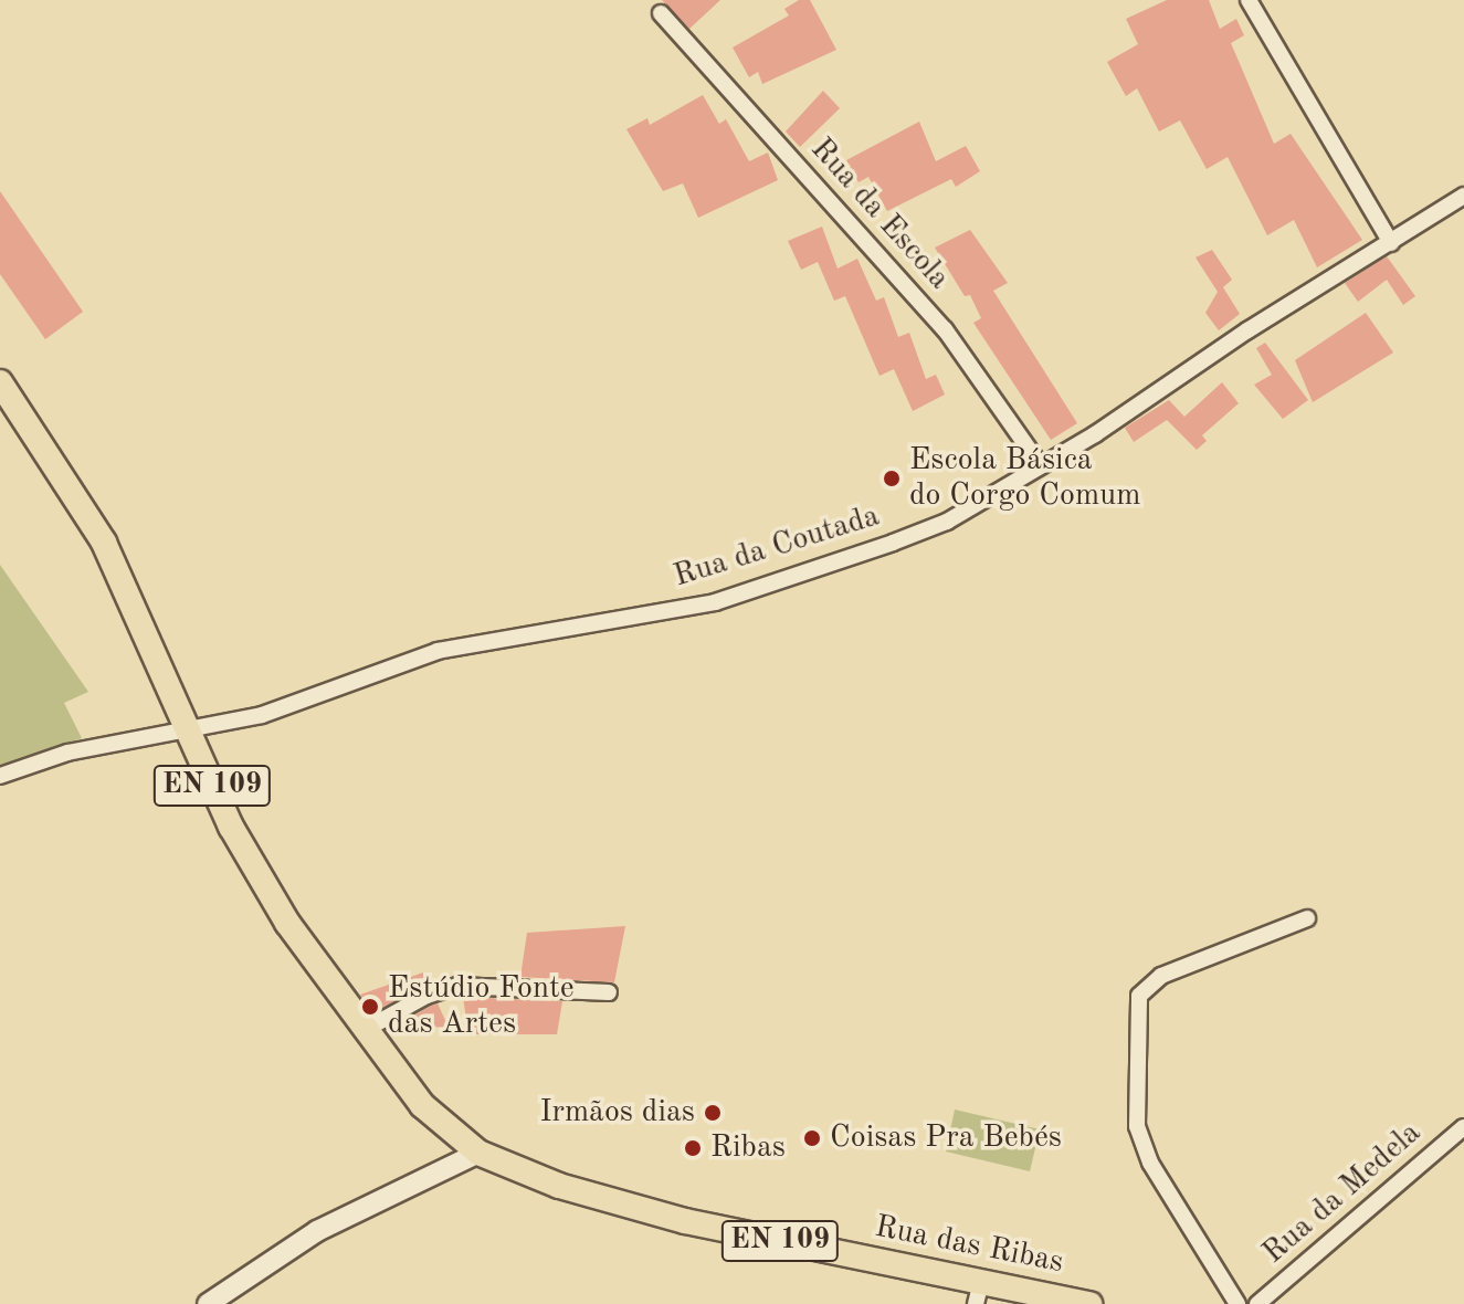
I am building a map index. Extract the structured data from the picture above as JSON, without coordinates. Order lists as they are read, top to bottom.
{
  "streets": {
    "main road": ["EN 109", "Rua das Ribas"],
    "street": ["Rua da Escola", "Rua da Coutada", "Rua da Medela"]
  },
  "crossings": [
    ["Rua da Escola", "Rua da Coutada"],
    ["Rua da Coutada", "EN 109"],
    ["EN 109", "Rua das Ribas"]
  ],
  "places": [
    "Escola Básica do Corgo Comum",
    "Estúdio Fonte das Artes",
    "Irmãos dias",
    "Coisas Pra Bebés",
    "Ribas"
  ]
}
